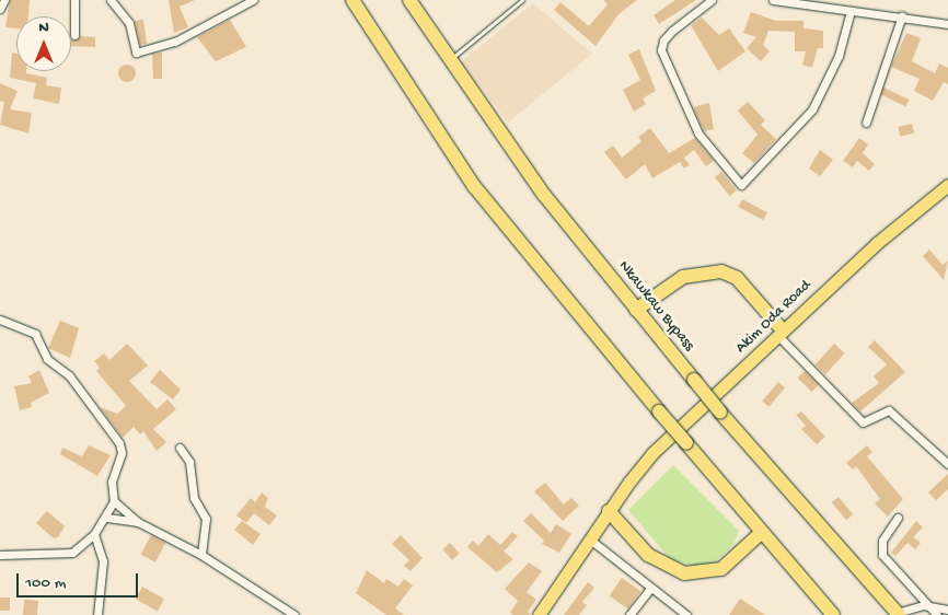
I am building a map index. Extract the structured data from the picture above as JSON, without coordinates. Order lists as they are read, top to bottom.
{
  "streets": {
    "highway": ["Nkawkaw Bypass"],
    "main road": ["Akim Oda Road"]
  },
  "scale_bar": "100 m",
  "north": "top"
}
